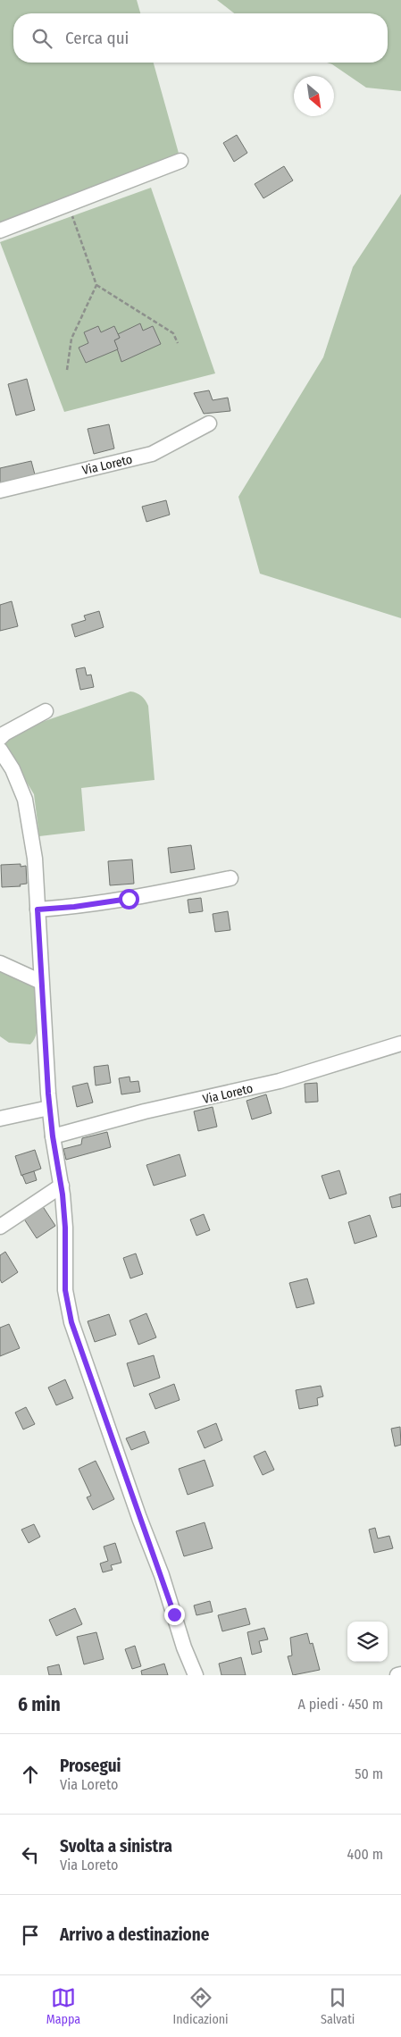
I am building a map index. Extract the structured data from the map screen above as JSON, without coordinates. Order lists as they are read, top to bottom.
{
  "streets": {
    "street": ["Via Loreto"]
  },
  "north": "bottom right",
  "page": {
    "search": "Cerca qui",
    "heading": ["6 min", "A piedi · 450 m"],
    "list": [
      ["Prosegui", "Via Loreto", "50 m"],
      ["Svolta a sinistra", "Via Loreto", "400 m"],
      "Arrivo a destinazione"
    ],
    "nav": ["Mappa", "Indicazioni", "Salvati"]
  }
}
